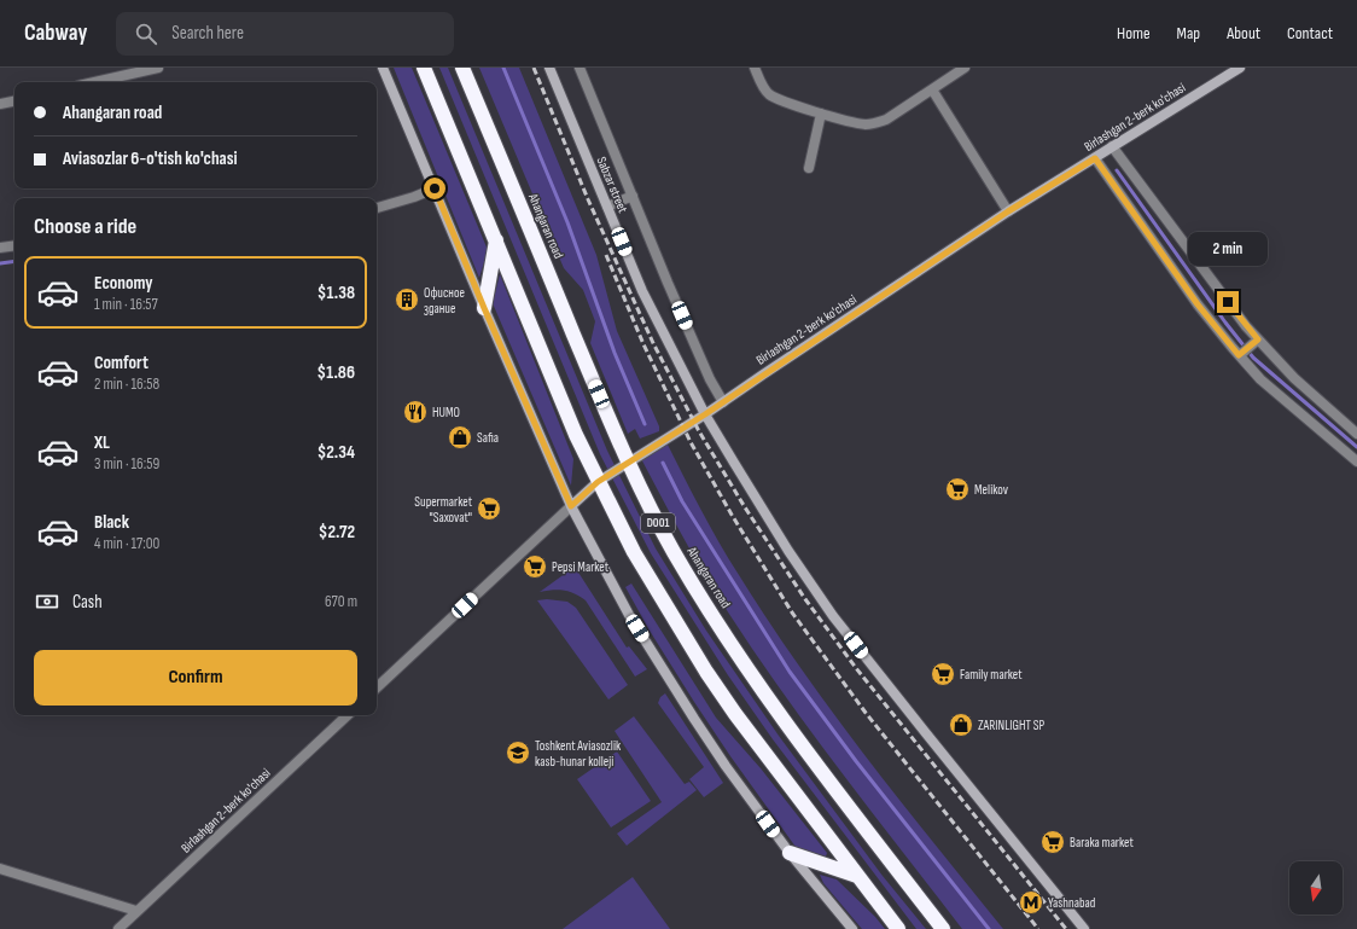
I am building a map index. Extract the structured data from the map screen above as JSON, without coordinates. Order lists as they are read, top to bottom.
{
  "streets": {
    "highway": ["Ahangaran road", "D001"],
    "street": ["Birlashgan 2-berk ko'chasi", "Sabzar street"]
  },
  "crossings": [
    ["Birlashgan 2-berk ko'chasi", "Sabzar street"],
    ["Birlashgan 2-berk ko'chasi", "Ahangaran road"],
    ["Birlashgan 2-berk ko'chasi", "D001"]
  ],
  "places": {
    "building": ["Офисное здание"],
    "restaurant": ["HUMO"],
    "shop": ["Safia", "ZARINLIGHT SP"],
    "supermarket": [
      "Melikov",
      "Supermarket \"Saxovat\"",
      "Pepsi Market",
      "Family market",
      "Baraka market"
    ],
    "school or university": ["Toshkent Aviasozlik kasb-hunar kolleji"],
    "metro station": ["Yashnabad"]
  },
  "north": "bottom",
  "page": {
    "header": "Cabway",
    "search": "Search here",
    "nav": [
      "Home",
      "Map",
      "About",
      "Contact"
    ],
    "banner": ["Ahangaran road", "Aviasozlar 6-o'tish ko'chasi"],
    "heading": "Choose a ride",
    "bubble": "2 min",
    "list": [
      {
        "name": "Economy",
        "note": "1 min · 16:57",
        "value": "$1.38"
      },
      {
        "name": "Comfort",
        "note": "2 min · 16:58",
        "value": "$1.86"
      },
      {
        "name": "XL",
        "note": "3 min · 16:59",
        "value": "$2.34"
      },
      {
        "name": "Black",
        "note": "4 min · 17:00",
        "value": "$2.72"
      }
    ],
    "pay": ["Cash", "670 m"],
    "buttons": "Confirm"
  }
}
